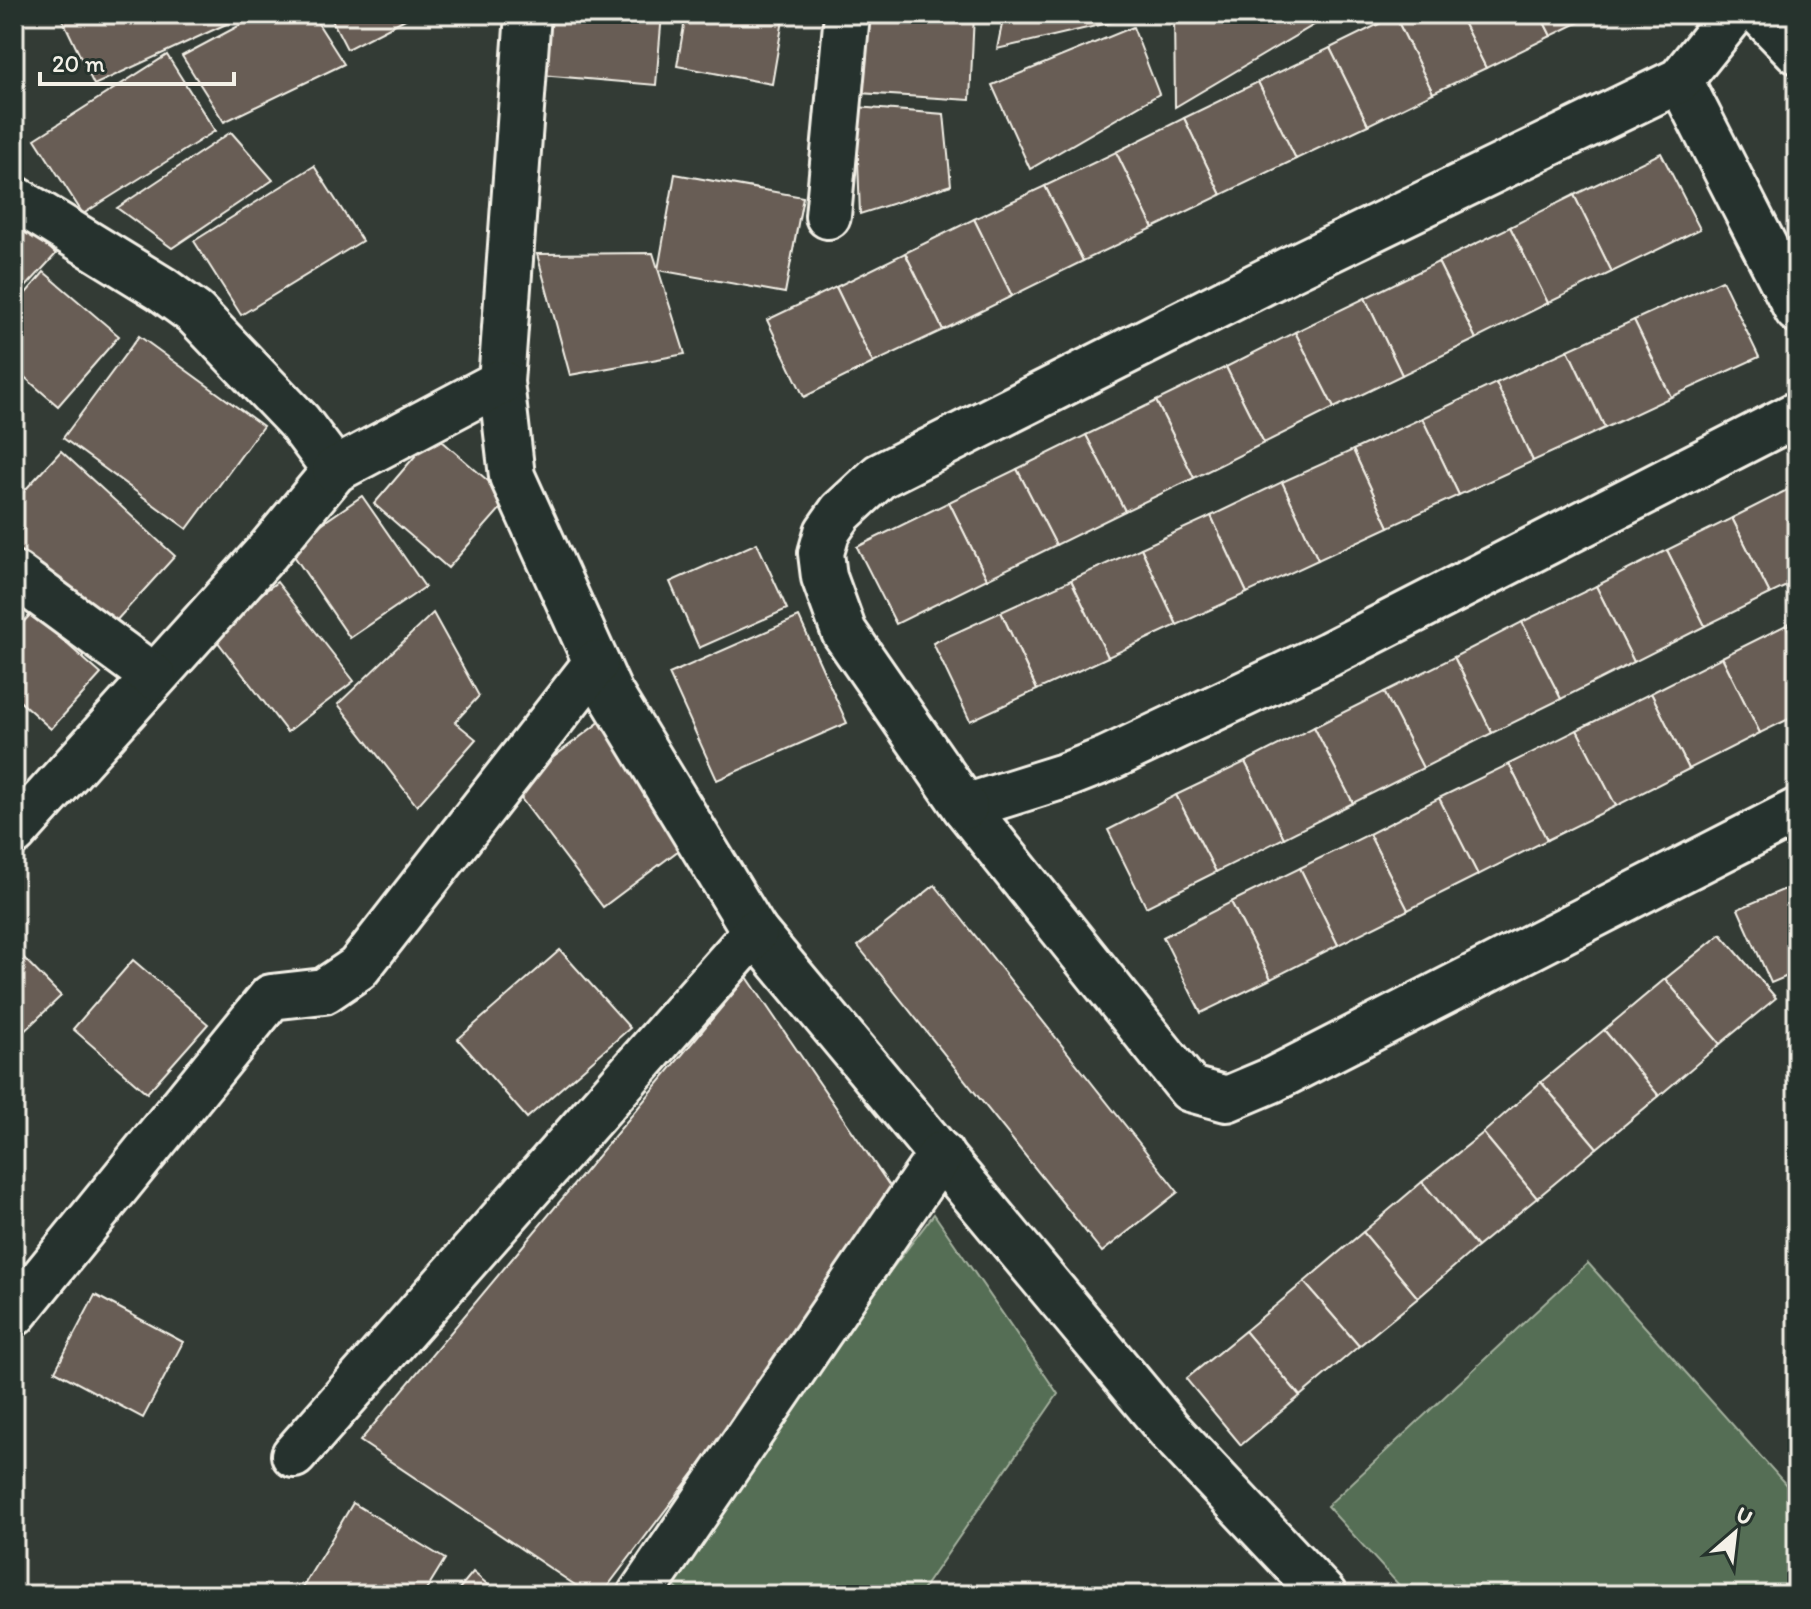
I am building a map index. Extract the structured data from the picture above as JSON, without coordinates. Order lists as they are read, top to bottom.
{
  "scale_bar": "20 m",
  "north": "top right"
}
